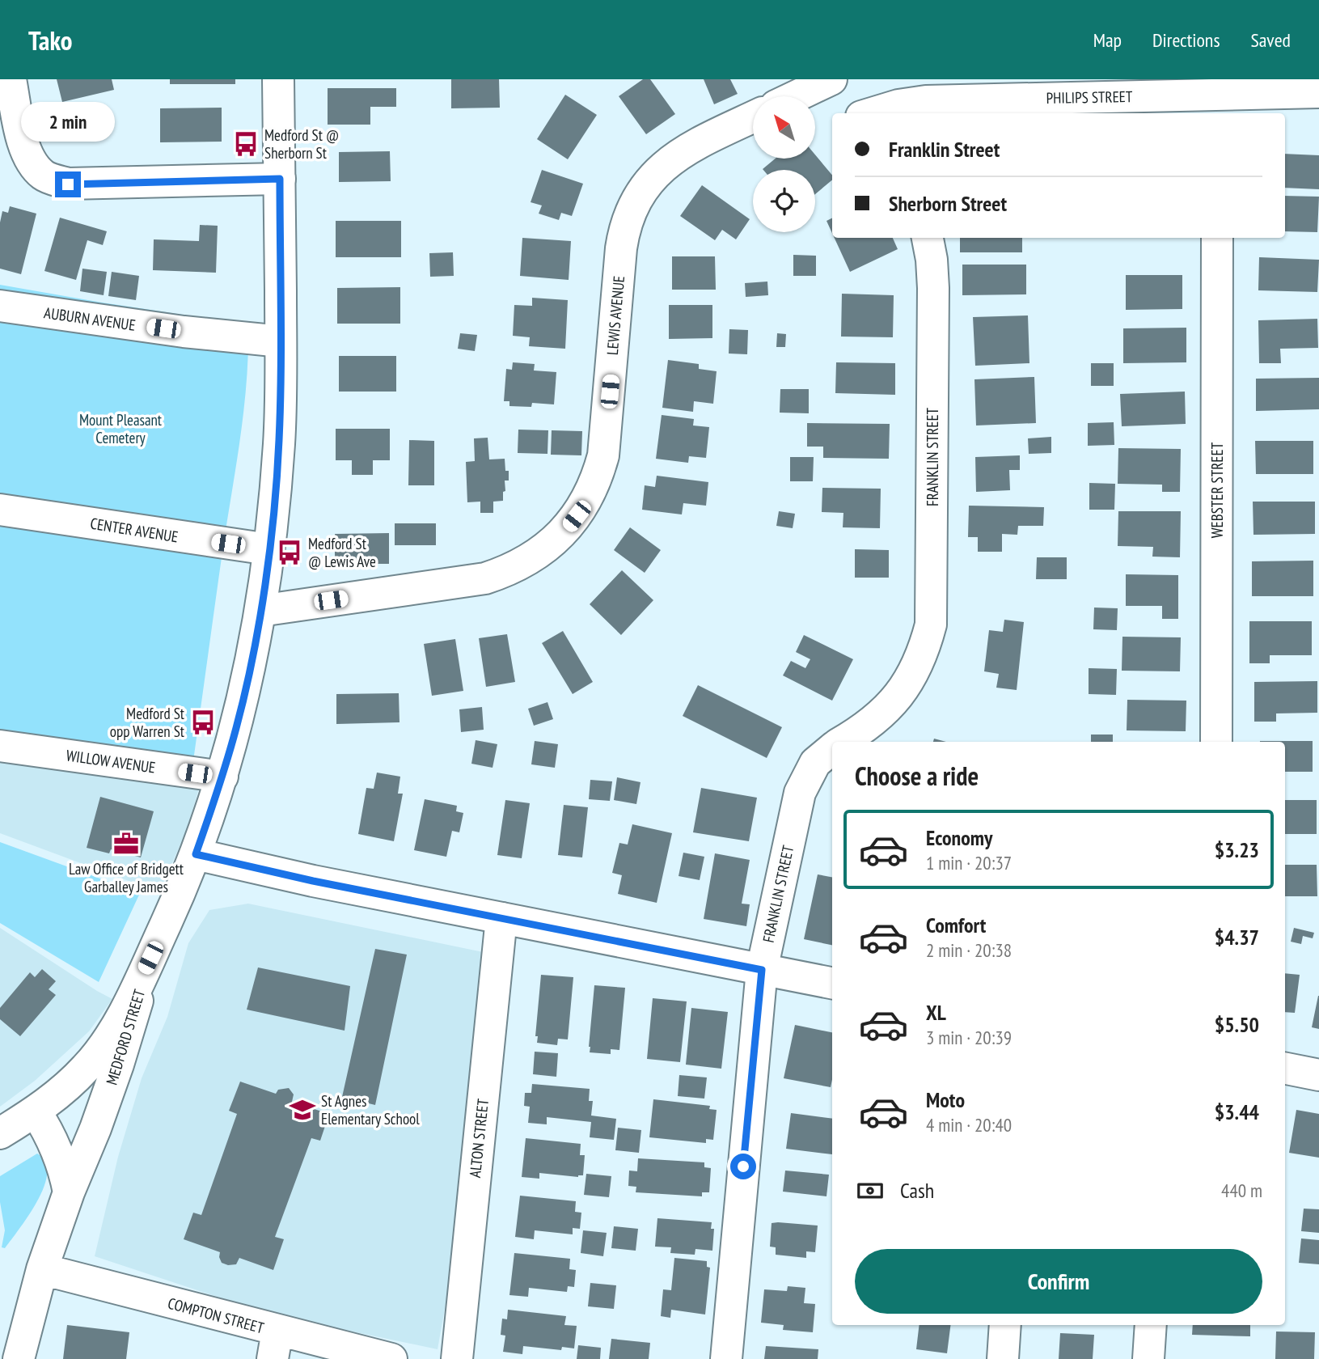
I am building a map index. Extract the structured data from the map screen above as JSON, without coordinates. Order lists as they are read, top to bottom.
{
  "streets": {
    "street": [
      "PHILIPS STREET",
      "LEWIS AVENUE",
      "AUBURN AVENUE",
      "FRANKLIN STREET",
      "WEBSTER STREET",
      "CENTER AVENUE",
      "WILLOW AVENUE",
      "MEDFORD STREET",
      "ALTON STREET",
      "COMPTON STREET"
    ]
  },
  "crossings": [
    ["LEWIS AVENUE", "MEDFORD STREET"],
    ["AUBURN AVENUE", "MEDFORD STREET"],
    ["CENTER AVENUE", "MEDFORD STREET"],
    ["WILLOW AVENUE", "MEDFORD STREET"],
    ["MEDFORD STREET", "COMPTON STREET"]
  ],
  "parks": ["Mount Pleasant Cemetery"],
  "places": {
    "bus stop": ["Medford St @ Sherborn St", "Medford St @ Lewis Ave", "Medford St opp Warren St"],
    "office": ["Law Office of Bridgett Garballey James"],
    "school or university": ["St Agnes Elementary School"]
  },
  "north": "top left",
  "page": {
    "header": "Tako",
    "nav": ["Map", "Directions", "Saved"],
    "bubble": "2 min",
    "banner": ["Franklin Street", "Sherborn Street"],
    "heading": "Choose a ride",
    "list": [
      {
        "name": "Economy",
        "note": "1 min · 20:37",
        "value": "$3.23"
      },
      {
        "name": "Comfort",
        "note": "2 min · 20:38",
        "value": "$4.37"
      },
      {
        "name": "XL",
        "note": "3 min · 20:39",
        "value": "$5.50"
      },
      {
        "name": "Moto",
        "note": "4 min · 20:40",
        "value": "$3.44"
      }
    ],
    "pay": ["Cash", "440 m"],
    "buttons": "Confirm"
  }
}
